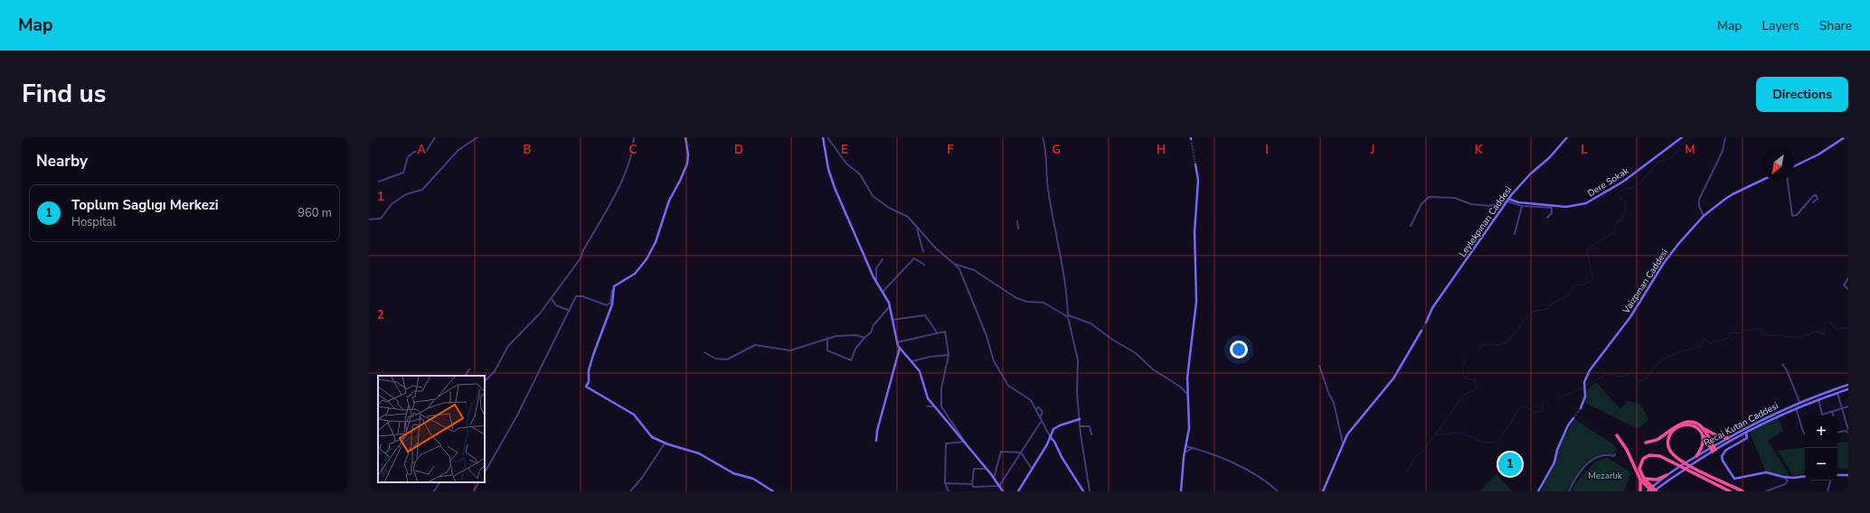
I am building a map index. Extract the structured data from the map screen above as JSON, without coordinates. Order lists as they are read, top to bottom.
{
  "streets": {
    "street": [
      "Dere Sokak",
      "Leylekpınarı Caddesi",
      "Vaizpınarı Caddesi",
      "Recai Kutan Caddesi"
    ]
  },
  "crossings": [
    ["Dere Sokak", "Leylekpınarı Caddesi"]
  ],
  "parks": ["Mezarlık"],
  "north": "bottom left",
  "page": {
    "header": "Map",
    "nav": ["Map", "Layers", "Share"],
    "title": "Find us",
    "buttons": "Directions",
    "heading": "Nearby",
    "list": [
      {
        "mark": "1",
        "name": "Toplum Saglıgı Merkezi",
        "note": "Hospital",
        "value": "960 m"
      }
    ],
    "map_buttons": ["+", "−"],
    "pins": "1"
  },
  "grid": {
    "columns": [
      "A",
      "B",
      "C",
      "D",
      "E",
      "F",
      "G",
      "H",
      "I",
      "J",
      "K",
      "L",
      "M"
    ],
    "rows": ["1", "2"]
  }
}
